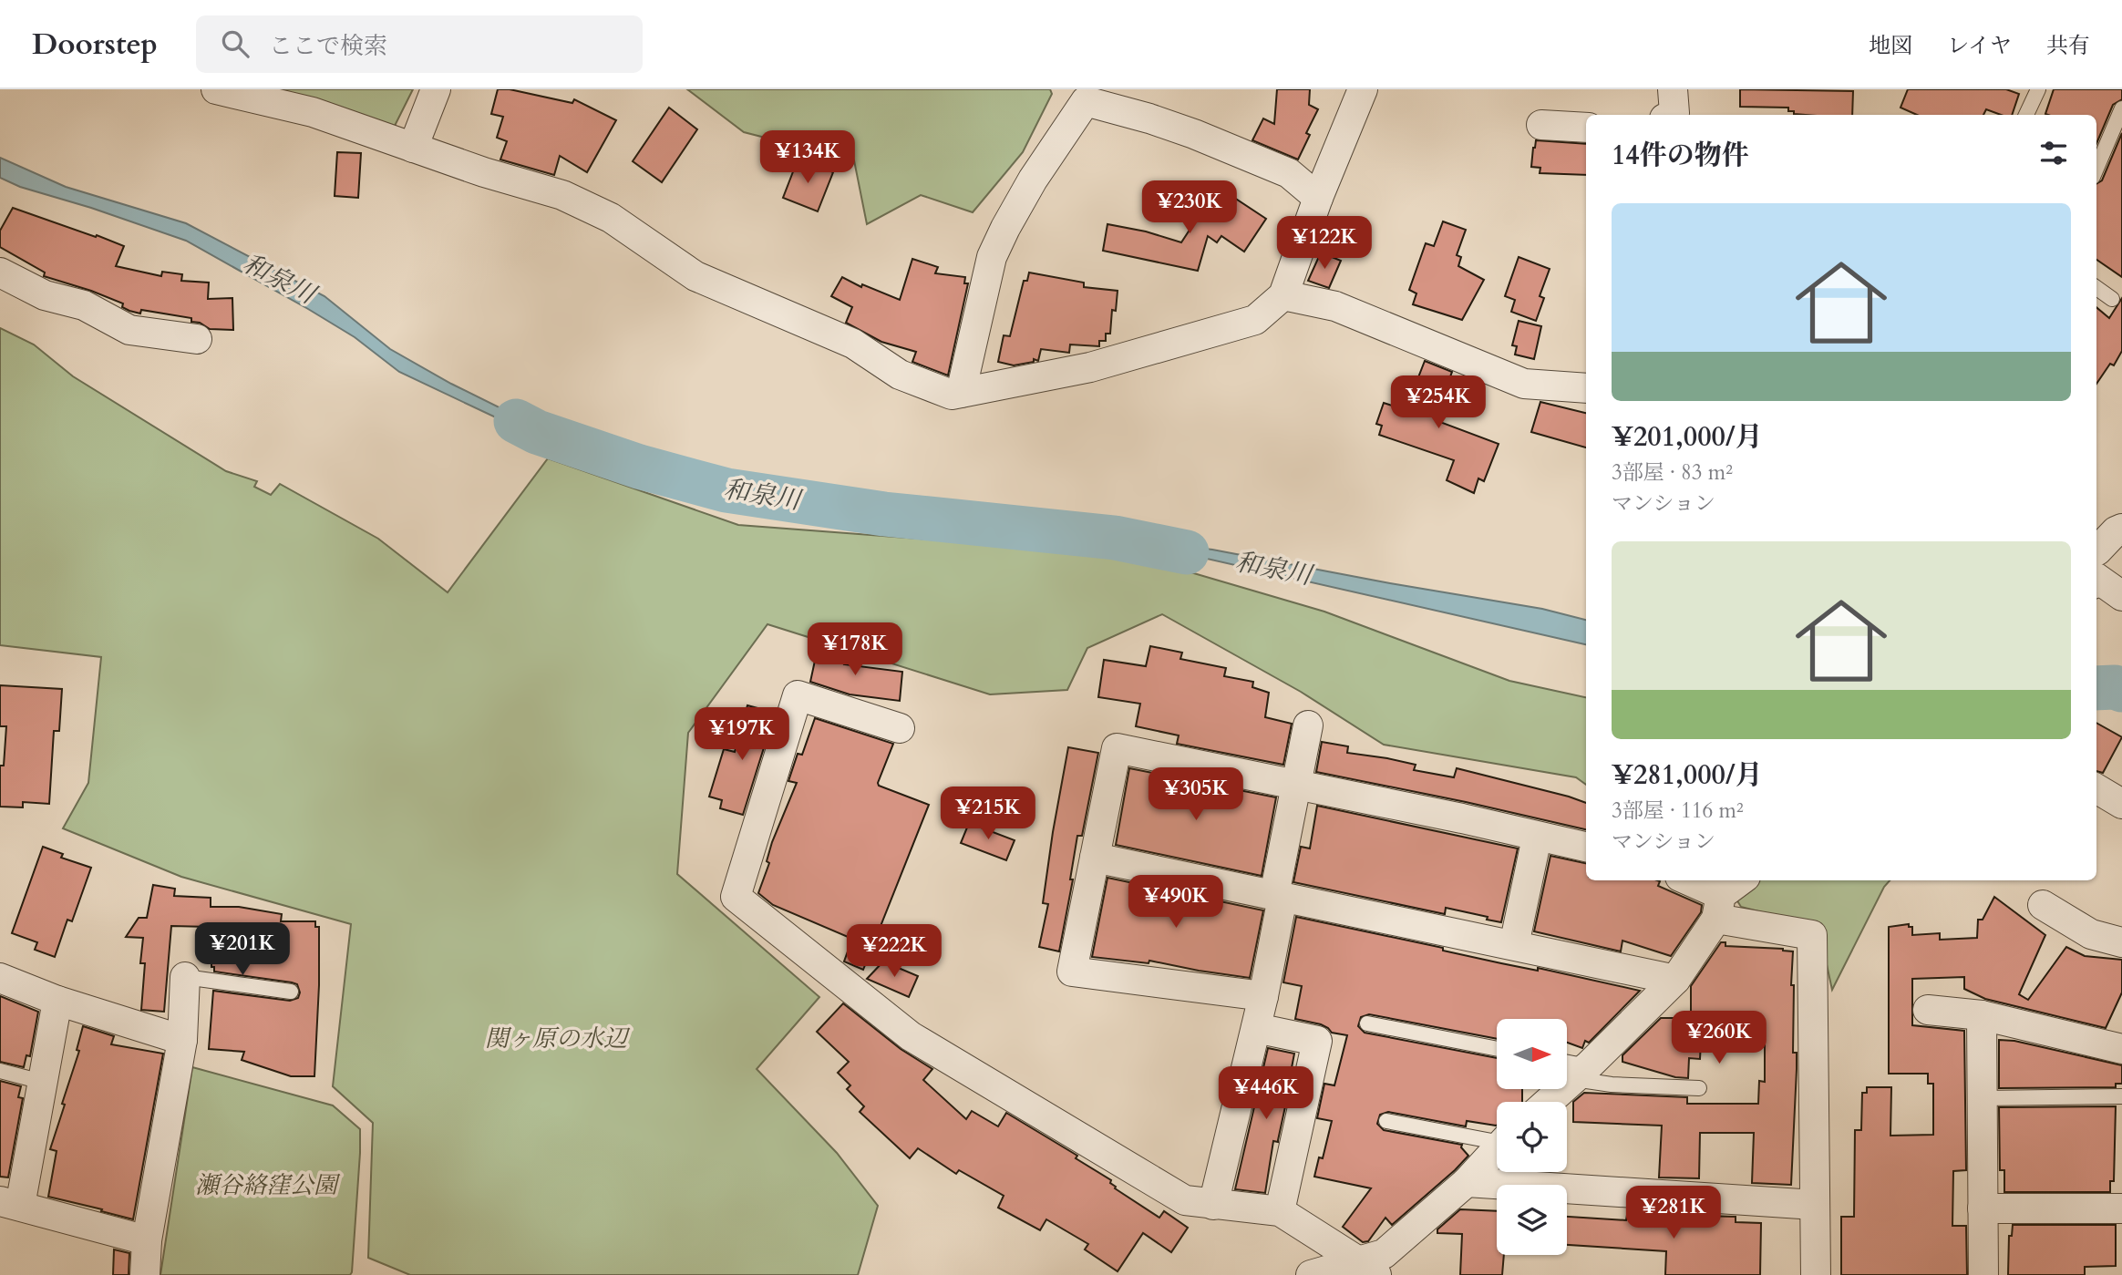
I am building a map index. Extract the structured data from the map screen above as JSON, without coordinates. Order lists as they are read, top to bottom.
{
  "water": ["和泉川"],
  "parks": ["関ヶ原の水辺", "瀬谷絡窪公園"],
  "north": "right",
  "page": {
    "header": "Doorstep",
    "search": "ここで検索",
    "nav": ["地図", "レイヤ", "共有"],
    "heading": "14件の物件",
    "price": [
      "¥134K",
      "¥230K",
      "¥122K",
      "¥254K",
      "¥178K",
      "¥197K",
      "¥305K",
      "¥215K",
      "¥490K",
      "¥201K",
      "¥222K",
      "¥260K",
      "¥446K",
      "¥281K"
    ],
    "list": [
      {
        "name": "¥201,000/月",
        "note": "3部屋 · 83 m² · マンション"
      },
      {
        "name": "¥281,000/月",
        "note": "3部屋 · 116 m² · マンション"
      }
    ]
  }
}
